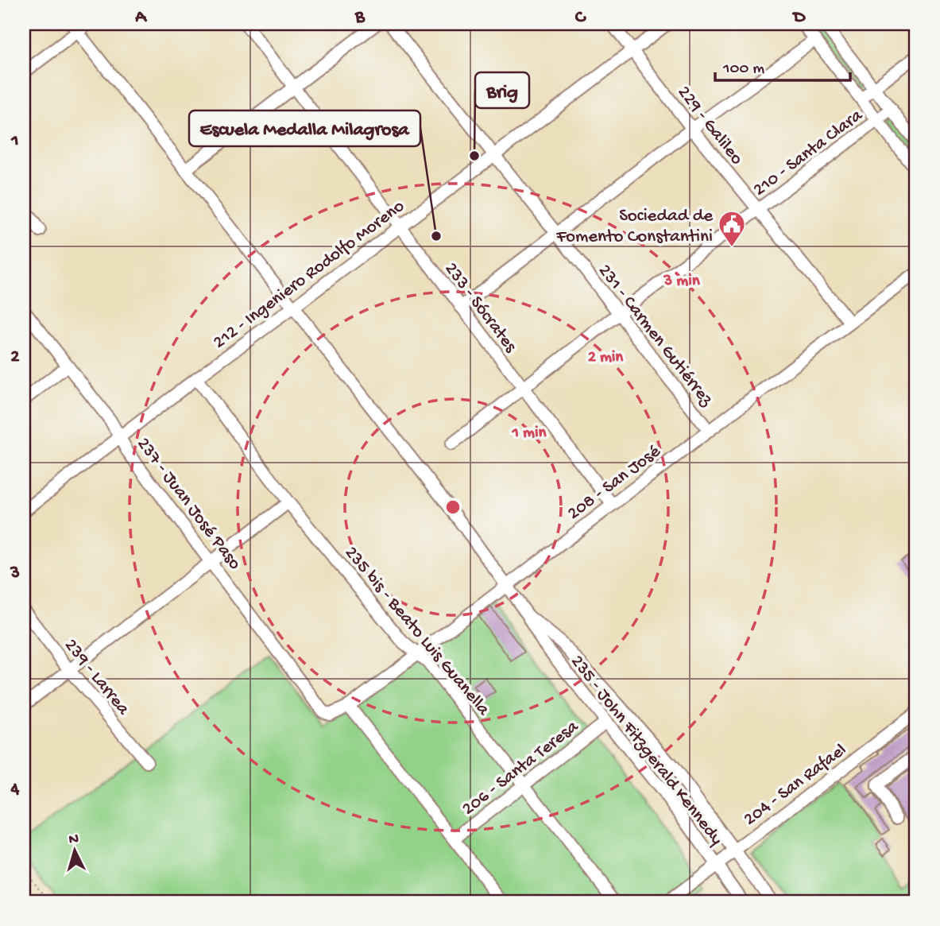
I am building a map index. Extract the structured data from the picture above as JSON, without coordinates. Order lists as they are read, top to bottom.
{
  "streets": {
    "street": [
      "229 - Galileo",
      "210 - Santa Clara",
      "212 - Ingeniero Rodolfo Moreno",
      "233 - Sócrates",
      "231 - Carmen Gutiérrez",
      "208 - San José",
      "237 - Juan José Paso",
      "235 bis - Beato Luis Guanella",
      "239 - Larrea",
      "235 - John Fitzgerald Kennedy",
      "206 - Santa Teresa",
      "204 - San Rafael"
    ]
  },
  "crossings": [
    ["229 - Galileo", "210 - Santa Clara"],
    ["229 - Galileo", "212 - Ingeniero Rodolfo Moreno"],
    ["229 - Galileo", "208 - San José"],
    ["210 - Santa Clara", "233 - Sócrates"],
    ["210 - Santa Clara", "231 - Carmen Gutiérrez"],
    ["212 - Ingeniero Rodolfo Moreno", "233 - Sócrates"],
    ["212 - Ingeniero Rodolfo Moreno", "231 - Carmen Gutiérrez"],
    ["212 - Ingeniero Rodolfo Moreno", "237 - Juan José Paso"],
    ["212 - Ingeniero Rodolfo Moreno", "235 bis - Beato Luis Guanella"],
    ["212 - Ingeniero Rodolfo Moreno", "235 - John Fitzgerald Kennedy"],
    ["233 - Sócrates", "208 - San José"],
    ["231 - Carmen Gutiérrez", "208 - San José"],
    ["208 - San José", "237 - Juan José Paso"],
    ["208 - San José", "235 bis - Beato Luis Guanella"],
    ["208 - San José", "235 - John Fitzgerald Kennedy"],
    ["235 bis - Beato Luis Guanella", "206 - Santa Teresa"],
    ["235 - John Fitzgerald Kennedy", "206 - Santa Teresa"],
    ["235 - John Fitzgerald Kennedy", "204 - San Rafael"]
  ],
  "places": {
    "other": ["Brig", "Escuela Medalla Milagrosa"],
    "public building": ["Sociedad de Fomento Constantini"]
  },
  "scale_bar": "100 m",
  "north": "top",
  "grid": {
    "columns": [
      "A",
      "B",
      "C",
      "D"
    ],
    "rows": [
      "1",
      "2",
      "3",
      "4"
    ]
  },
  "rings": ["3 min", "2 min", "1 min"]
}
